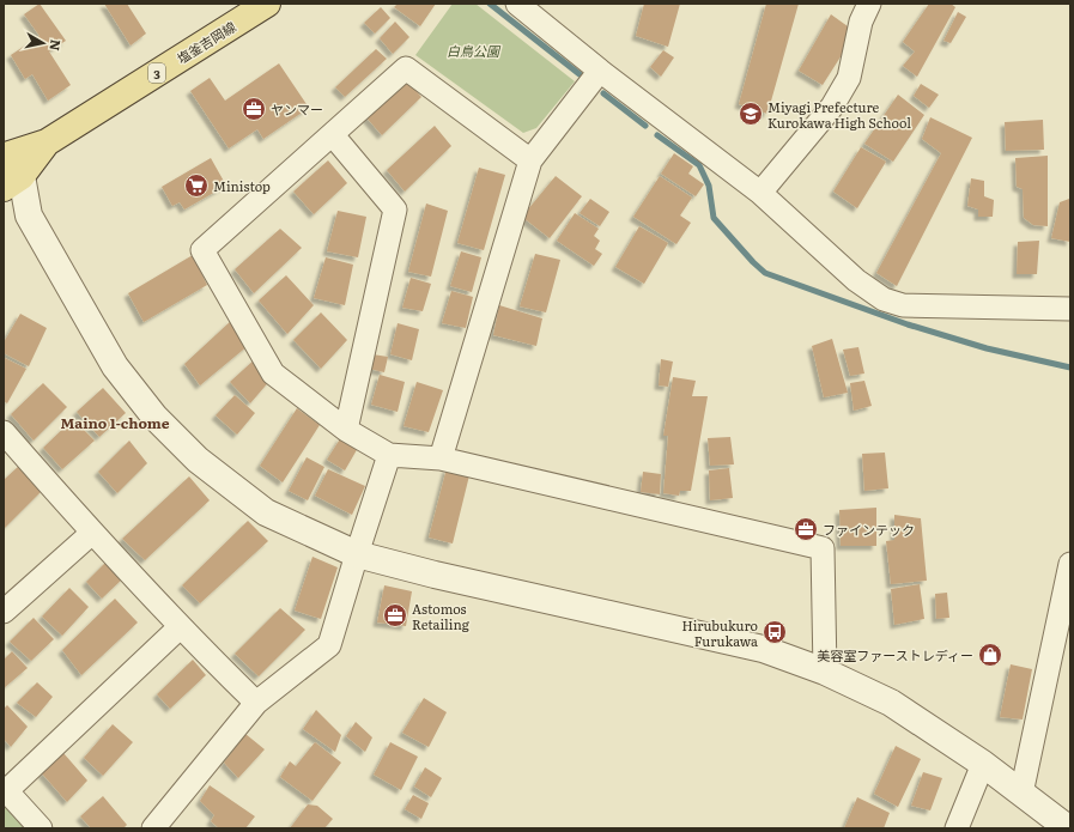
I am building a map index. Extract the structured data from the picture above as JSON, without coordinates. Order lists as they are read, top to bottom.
{
  "streets": {
    "main road": ["塩釜吉岡線", "3"]
  },
  "districts": ["Maino 1-chome"],
  "parks": ["白鳥公園"],
  "places": {
    "office": ["ヤンマー", "ファインテック", "Astomos Retailing"],
    "school or university": ["Miyagi Prefecture Kurokawa High School"],
    "supermarket": ["Ministop"],
    "bus stop": ["Hirubukuro Furukawa"],
    "shop": ["美容室ファーストレディー"]
  },
  "north": "right"
}
